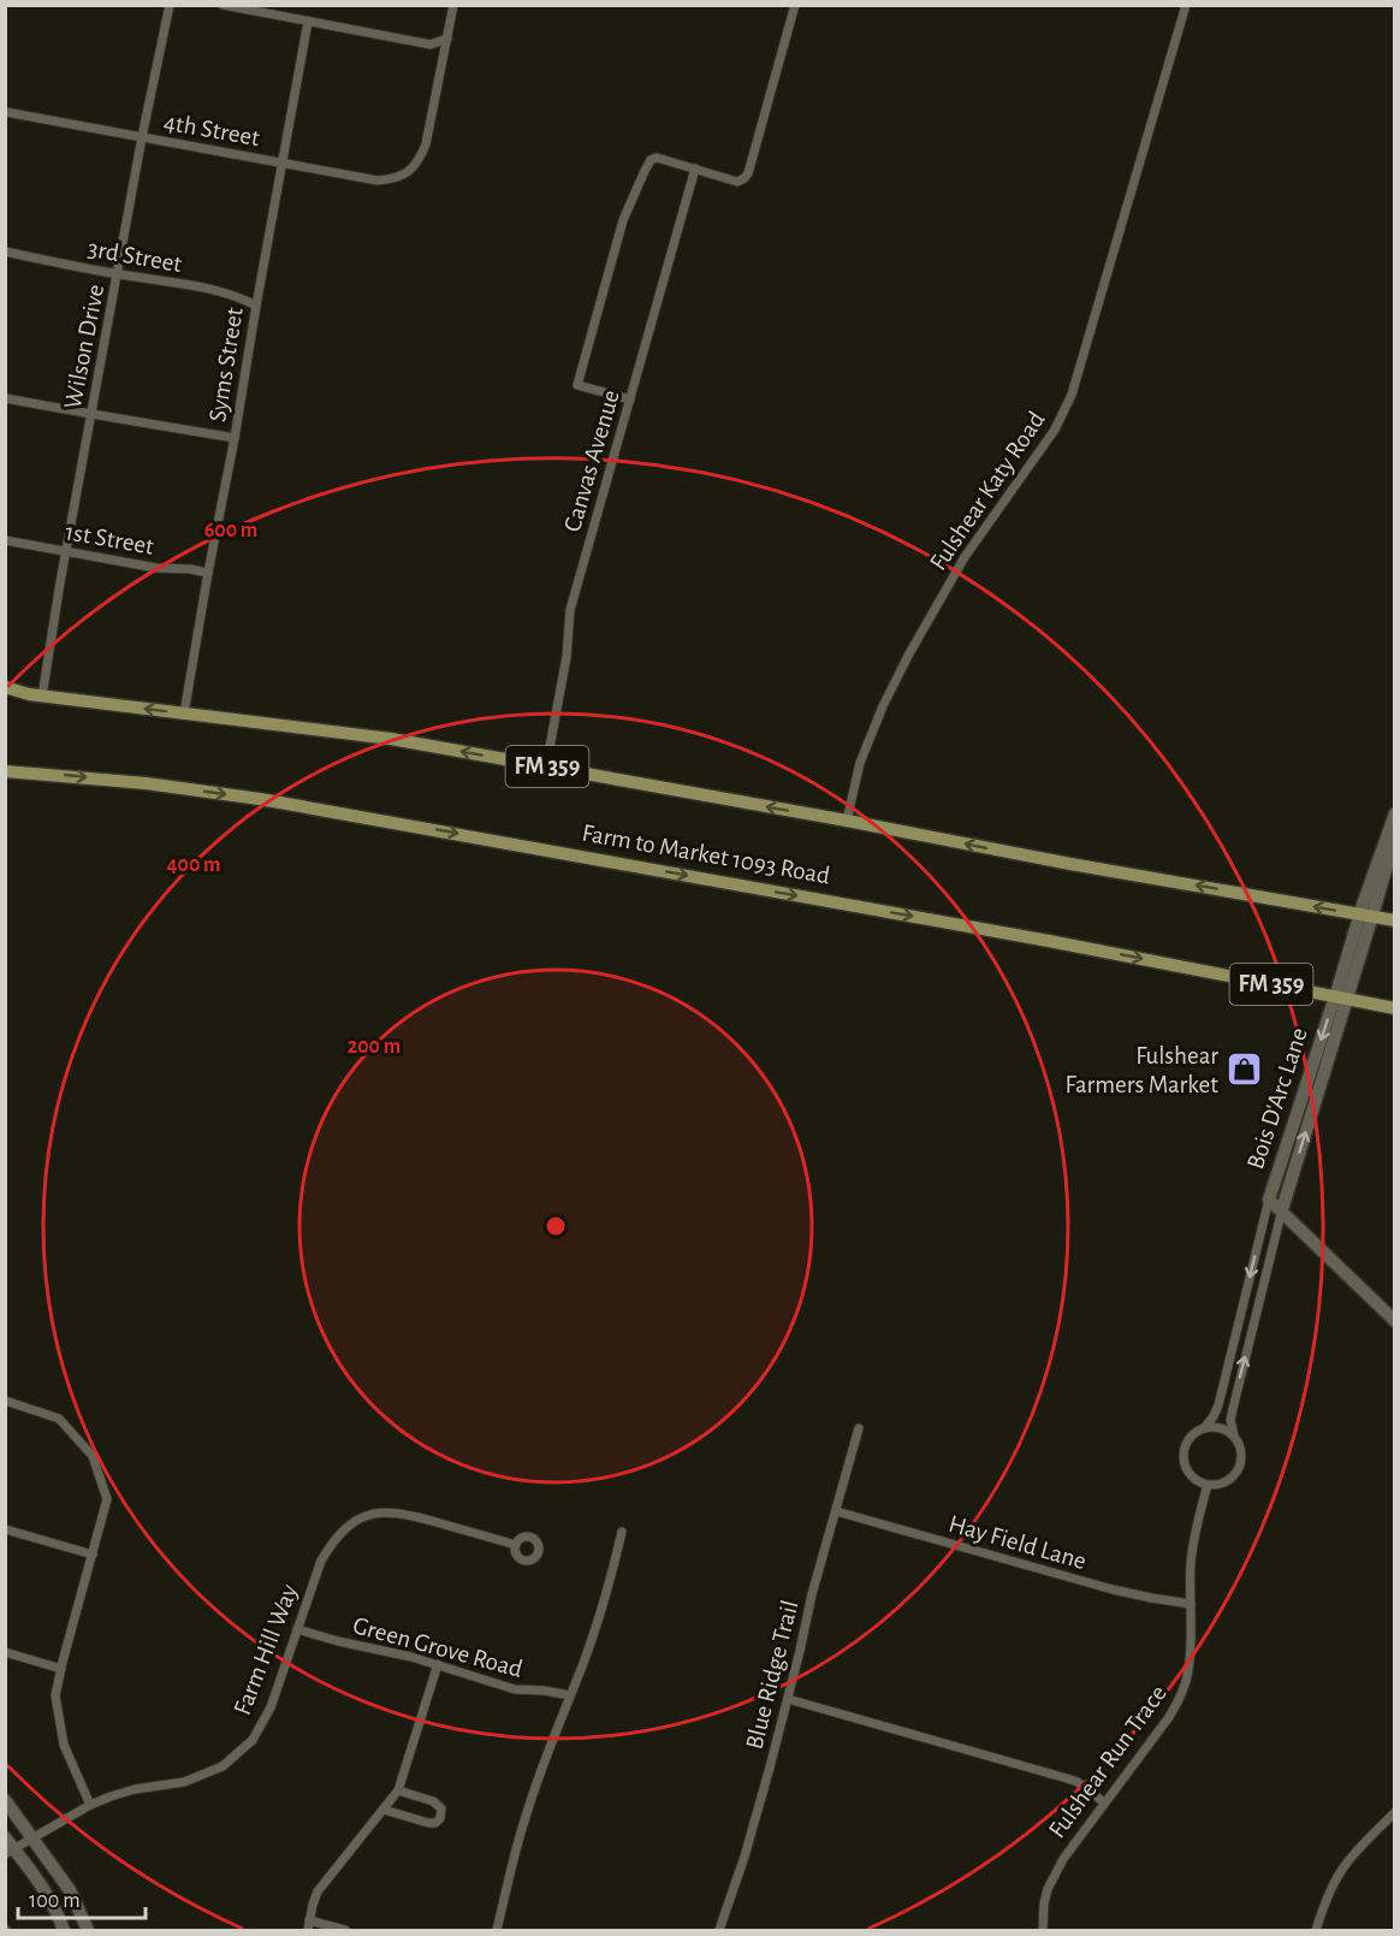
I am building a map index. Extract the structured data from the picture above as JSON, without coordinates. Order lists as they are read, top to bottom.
{
  "streets": {
    "main road": ["FM 359", "Farm to Market 1093 Road"],
    "street": [
      "4th Street",
      "3rd Street",
      "Wilson Drive",
      "Syms Street",
      "Canvas Avenue",
      "Fulshear Katy Road",
      "1st Street",
      "Bois D'Arc Lane",
      "Hay Field Lane",
      "Green Grove Road",
      "Farm Hill Way",
      "Blue Ridge Trail",
      "Fulshear Run Trace"
    ]
  },
  "crossings": [
    ["4th Street", "Wilson Drive"],
    ["4th Street", "Syms Street"],
    ["3rd Street", "Wilson Drive"],
    ["3rd Street", "Syms Street"],
    ["Wilson Drive", "1st Street"],
    ["Wilson Drive", "FM 359"],
    ["Syms Street", "1st Street"],
    ["Syms Street", "FM 359"],
    ["Canvas Avenue", "FM 359"],
    ["Fulshear Katy Road", "FM 359"],
    ["FM 359", "Bois D'Arc Lane"],
    ["Farm to Market 1093 Road", "Bois D'Arc Lane"],
    ["Hay Field Lane", "Blue Ridge Trail"],
    ["Hay Field Lane", "Fulshear Run Trace"],
    ["Green Grove Road", "Farm Hill Way"]
  ],
  "places": {
    "shop": ["Fulshear Farmers Market"]
  },
  "scale_bar": "100 m",
  "rings": ["600 m", "400 m", "200 m"]
}
